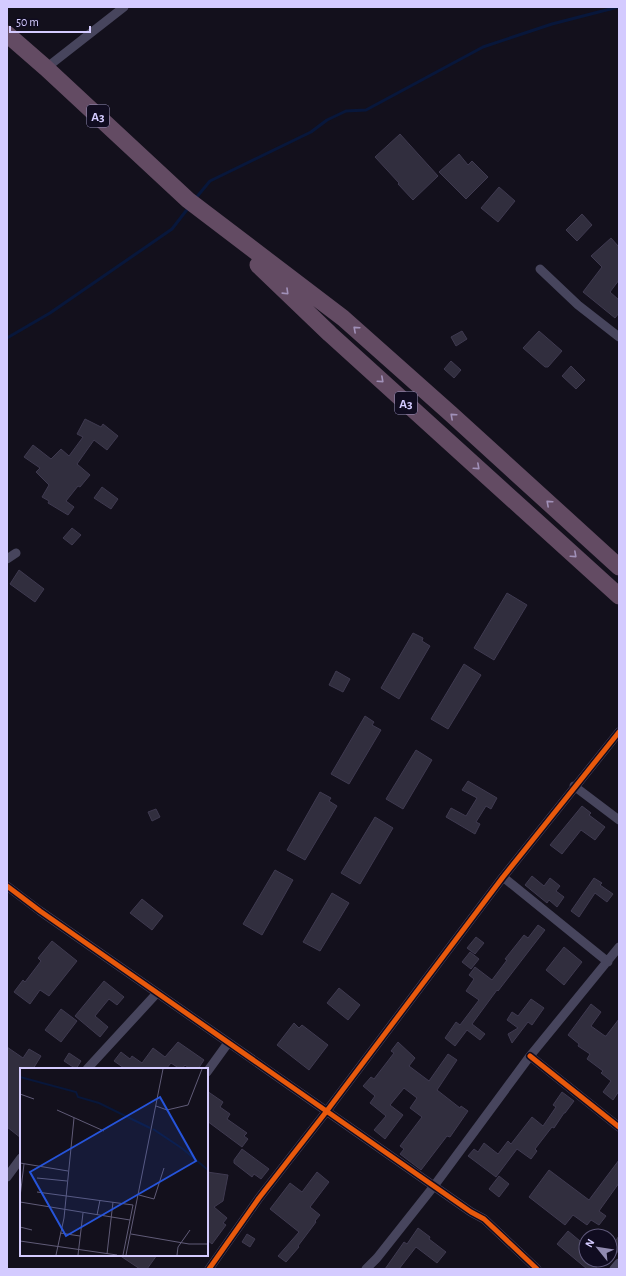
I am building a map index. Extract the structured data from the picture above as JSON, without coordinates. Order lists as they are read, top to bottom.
{
  "streets": {
    "highway": ["A3"]
  },
  "scale_bar": "50 m",
  "north": "top left"
}
